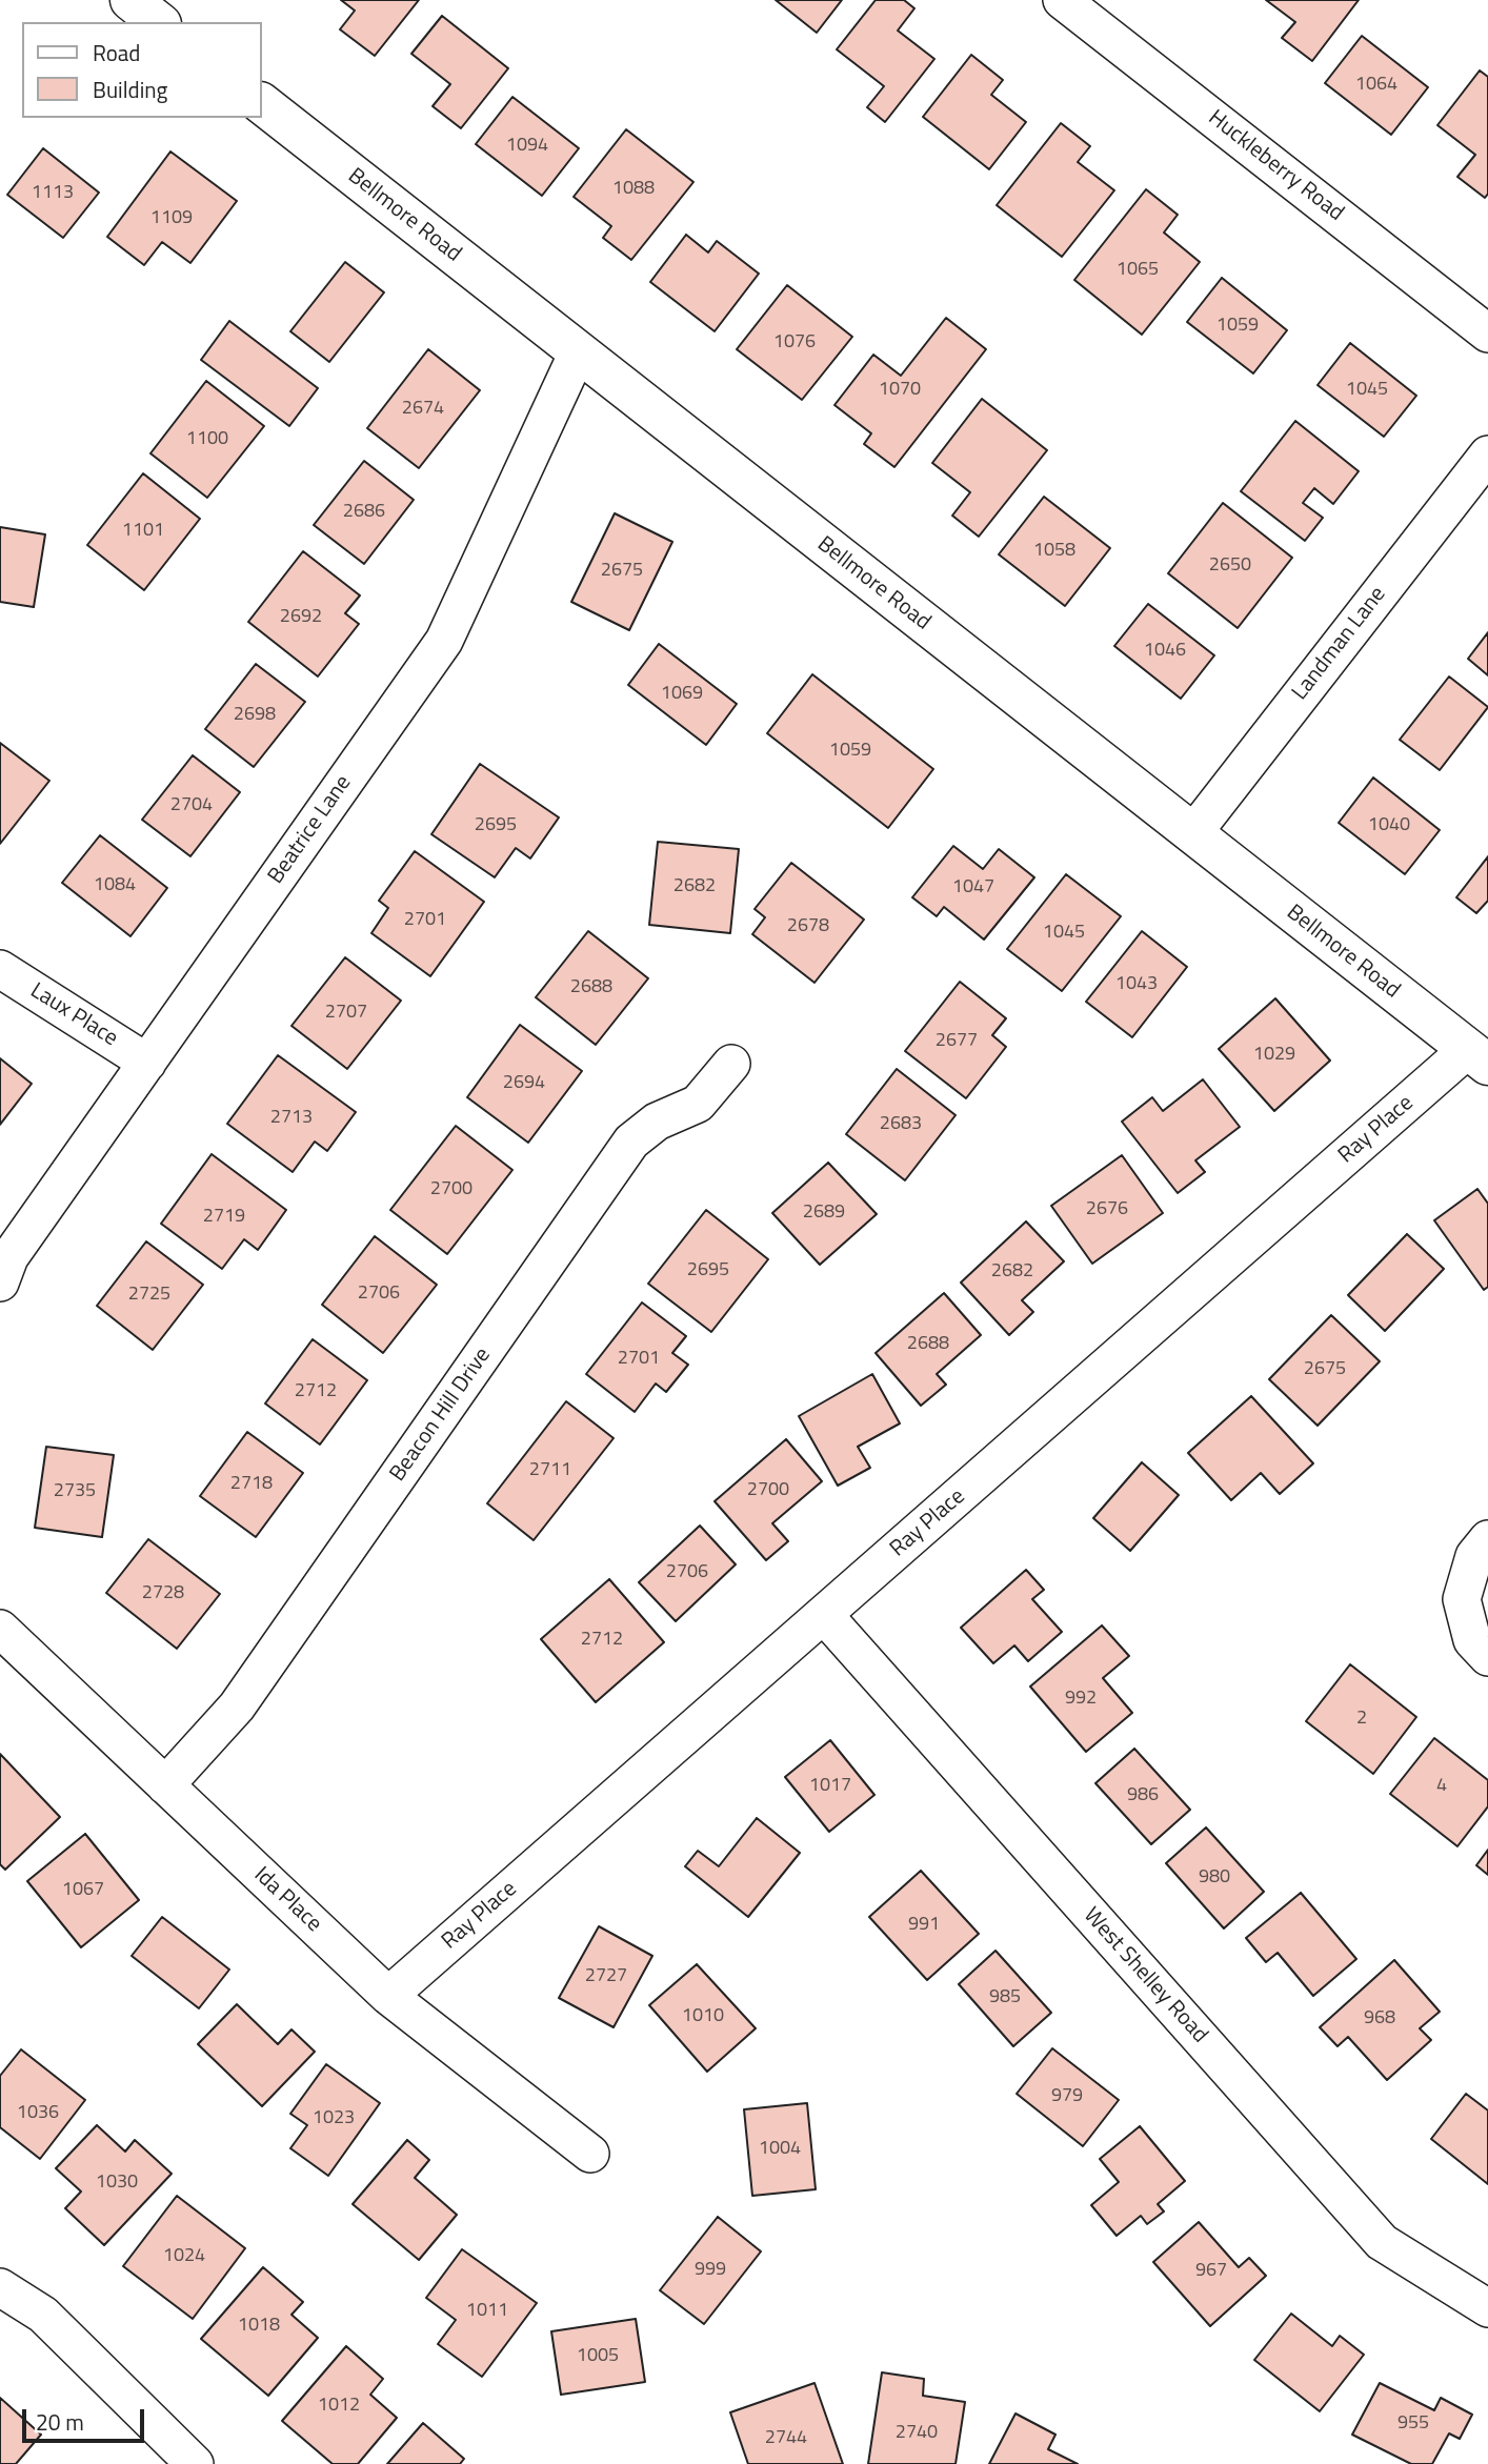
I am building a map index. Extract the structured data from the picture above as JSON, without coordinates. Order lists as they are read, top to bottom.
{
  "streets": {
    "main road": ["Bellmore Road"],
    "street": [
      "Huckleberry Road",
      "Landman Lane",
      "Beatrice Lane",
      "Laux Place",
      "Ray Place",
      "Beacon Hill Drive",
      "Ida Place",
      "West Shelley Road"
    ]
  },
  "crossings": [
    ["Bellmore Road", "Landman Lane"],
    ["Bellmore Road", "Beatrice Lane"],
    ["Bellmore Road", "Ray Place"],
    ["Beatrice Lane", "Laux Place"],
    ["Ray Place", "Ida Place"],
    ["Ray Place", "West Shelley Road"],
    ["Beacon Hill Drive", "Ida Place"]
  ],
  "house_numbers": [
    "1064",
    "1094",
    "1088",
    "1113",
    "1109",
    "1065",
    "1059",
    "1076",
    "1070",
    "1045",
    "2674",
    "1100",
    "2686",
    "1101",
    "1058",
    "2650",
    "2675",
    "2692",
    "1046",
    "1069",
    "2698",
    "1059",
    "2704",
    "2695",
    "1040",
    "1084",
    "2682",
    "1047",
    "2701",
    "2678",
    "1045",
    "1043",
    "2688",
    "2707",
    "2677",
    "1029",
    "2694",
    "2713",
    "2683",
    "2700",
    "2676",
    "2689",
    "2719",
    "2695",
    "2682",
    "2706",
    "2725",
    "2688",
    "2701",
    "2675",
    "2712",
    "2711",
    "2718",
    "2700",
    "2735",
    "2706",
    "2728",
    "2712",
    "992",
    "2",
    "1017",
    "4",
    "986",
    "980",
    "1067",
    "991",
    "2727",
    "985",
    "1010",
    "968",
    "979",
    "1036",
    "1023",
    "1004",
    "1030",
    "1024",
    "999",
    "967",
    "1011",
    "1018",
    "1005",
    "1012",
    "955",
    "2740",
    "2744"
  ],
  "legend": ["Road", "Building"],
  "scale_bar": "20 m"
}
